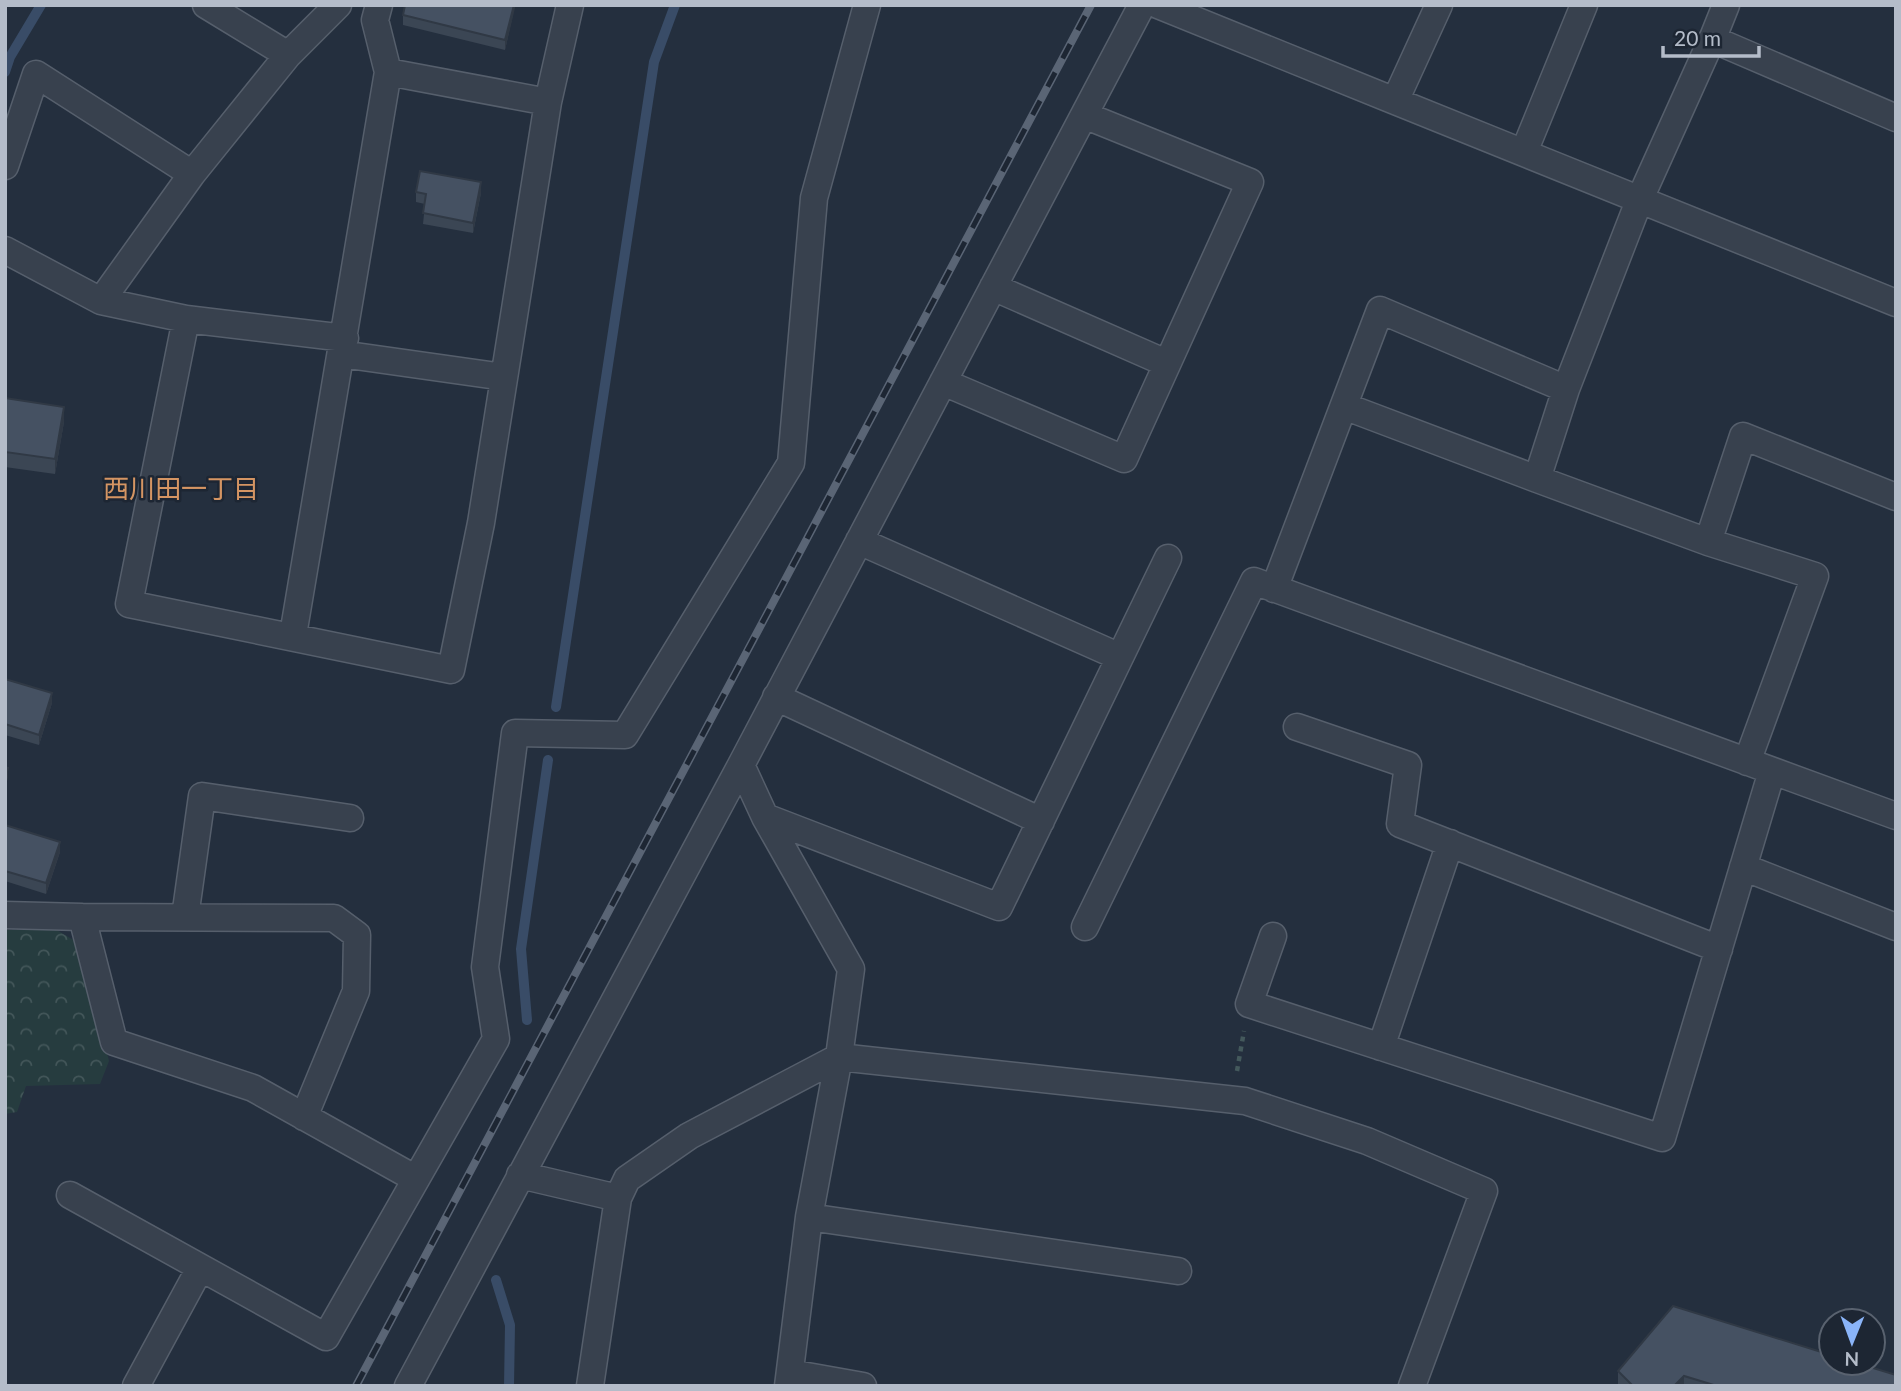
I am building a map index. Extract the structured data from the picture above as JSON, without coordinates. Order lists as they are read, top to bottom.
{
  "districts": ["西川田一丁目"],
  "scale_bar": "20 m",
  "north": "bottom"
}
